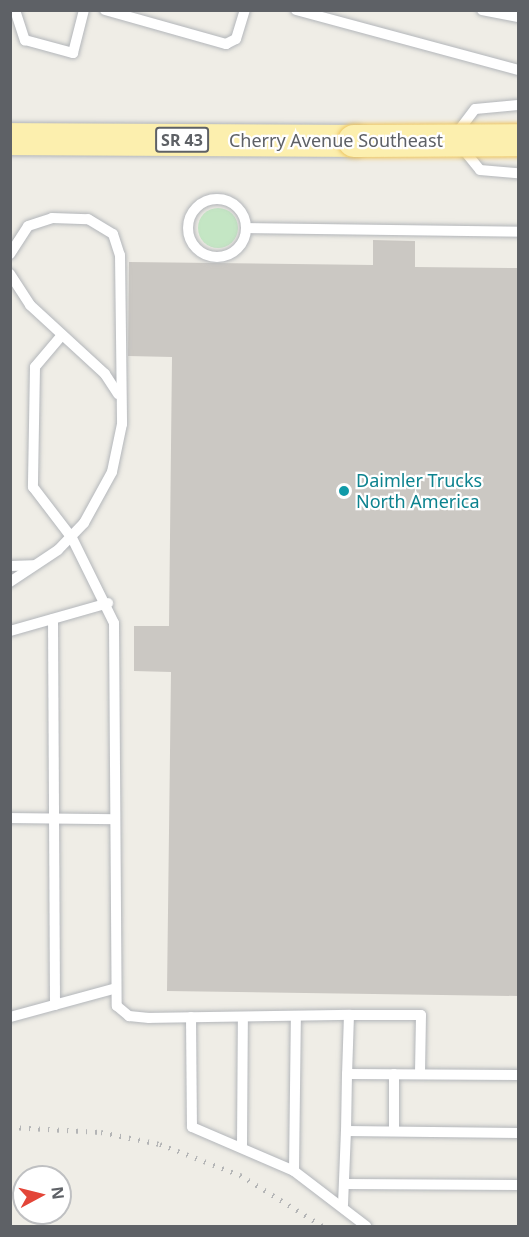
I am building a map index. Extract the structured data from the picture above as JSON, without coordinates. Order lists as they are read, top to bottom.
{
  "streets": {
    "main road": ["SR 43", "Cherry Avenue Southeast"]
  },
  "places": ["Daimler Trucks North America"],
  "north": "right"
}
